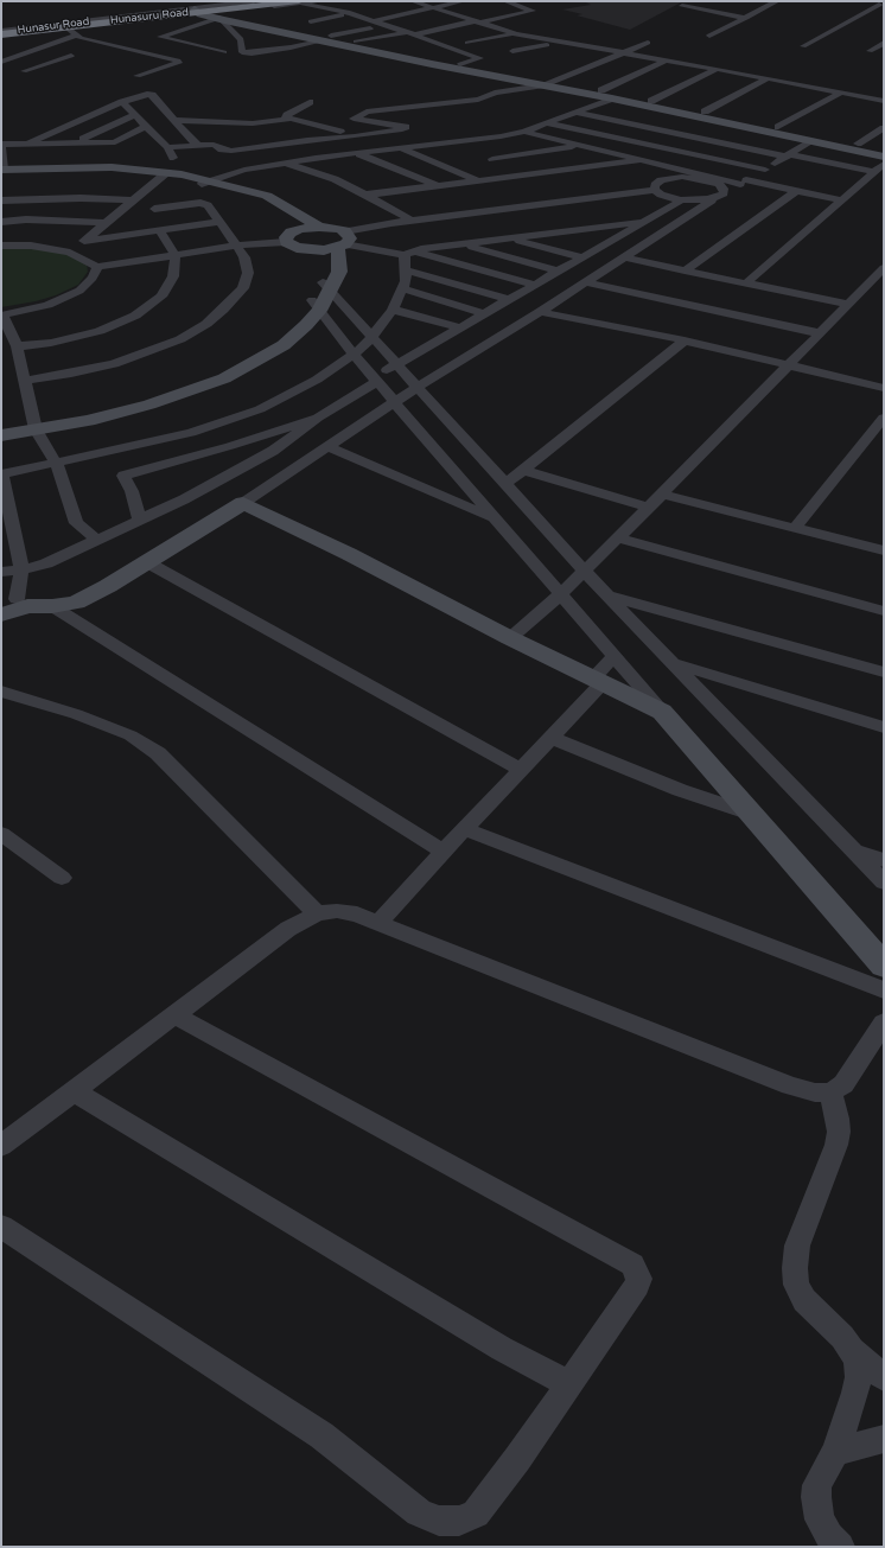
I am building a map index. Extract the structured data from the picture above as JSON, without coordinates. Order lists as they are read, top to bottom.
{
  "streets": {
    "highway": ["Hunasuru Road", "Hunasur Road"]
  },
  "crossings": [
    ["Hunasuru Road", "Hunasur Road"]
  ]
}
